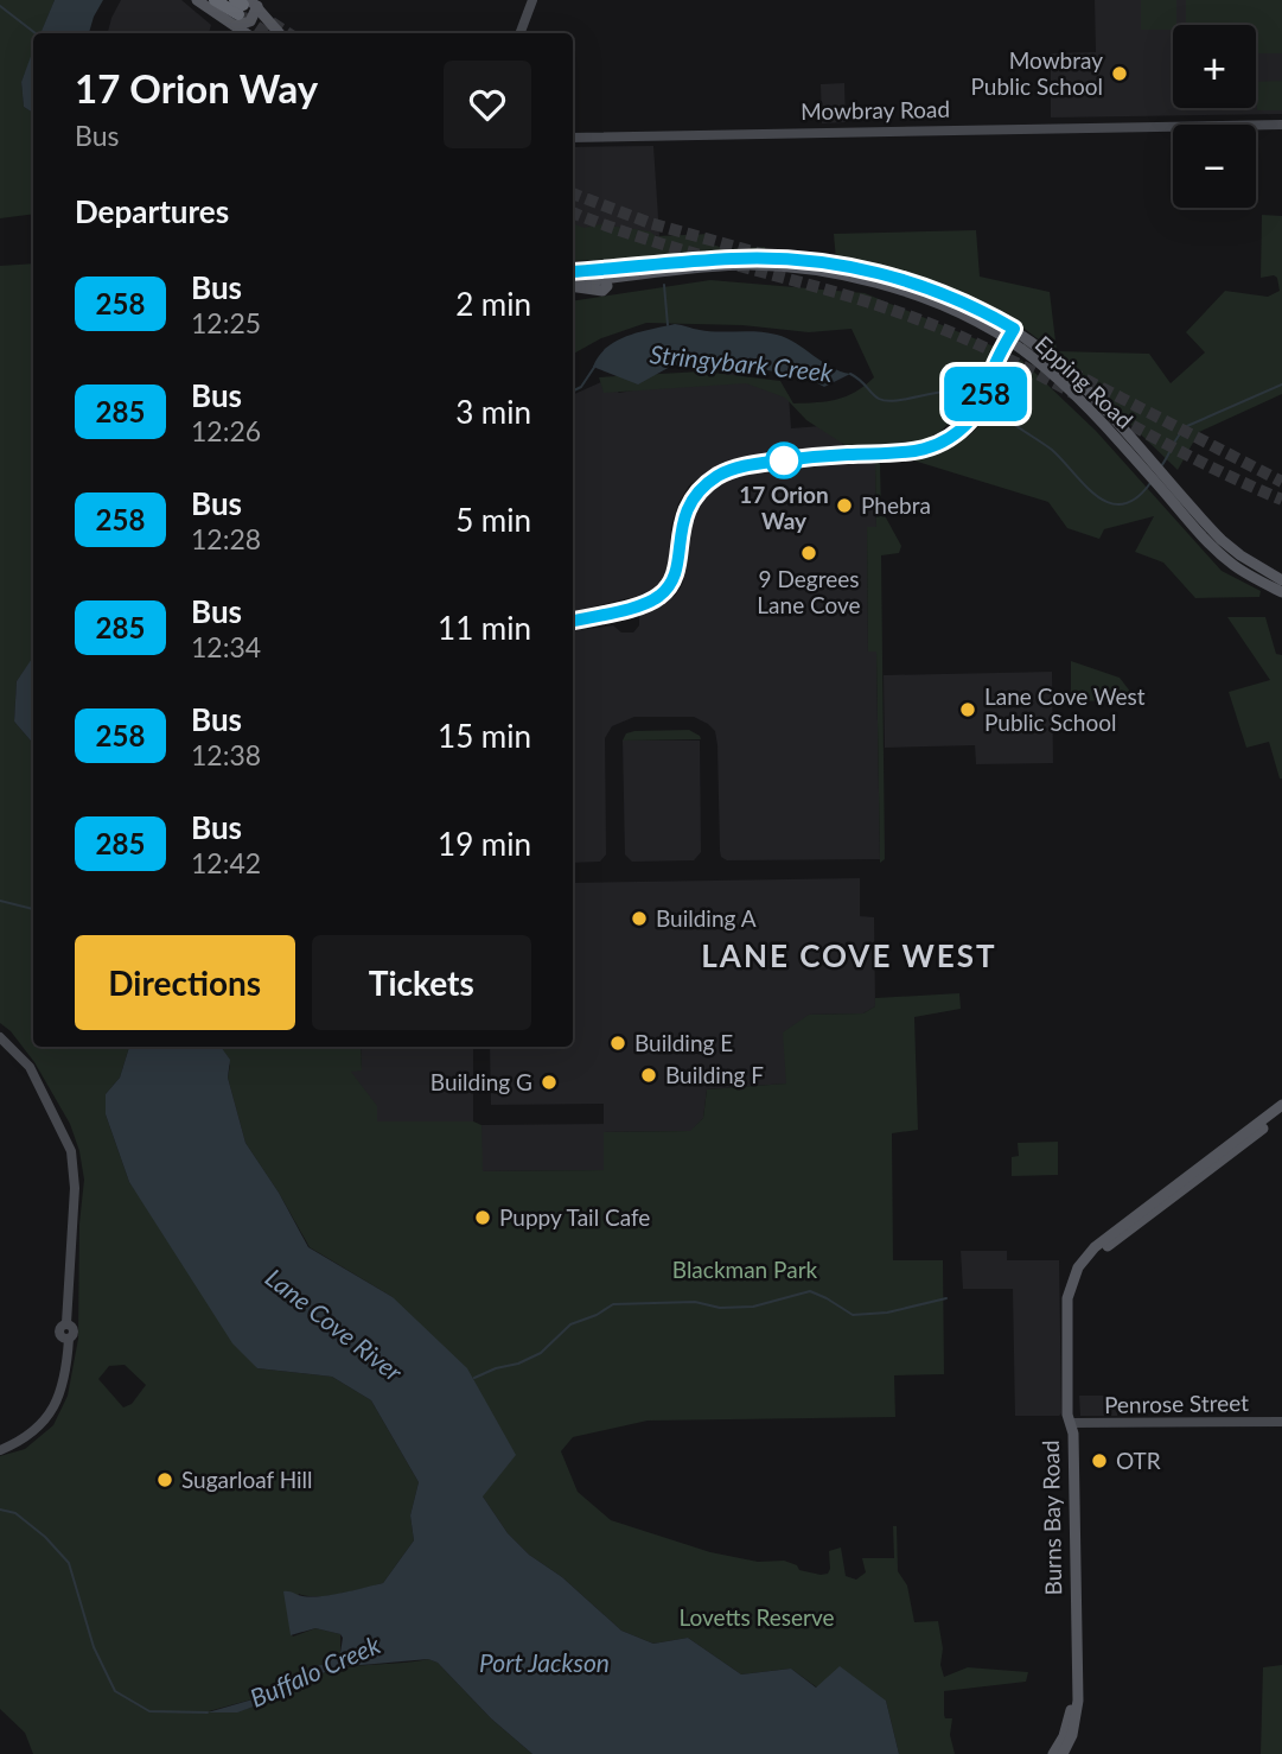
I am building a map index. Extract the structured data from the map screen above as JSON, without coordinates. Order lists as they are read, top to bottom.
{
  "streets": {
    "main road": [
      "Mowbray Road",
      "Epping Road",
      "Penrose Street",
      "Burns Bay Road"
    ]
  },
  "crossings": [
    ["Penrose Street", "Burns Bay Road"]
  ],
  "districts": ["LANE COVE WEST"],
  "water": [
    "Stringybark Creek",
    "Lane Cove River",
    "Port Jackson",
    "Buffalo Creek"
  ],
  "parks": ["Blackman Park", "Lovetts Reserve"],
  "places": [
    "Mowbray Public School",
    "17 Orion Way",
    "Phebra",
    "9 Degrees Lane Cove",
    "Lane Cove West Public School",
    "Building A",
    "Building E",
    "Building F",
    "Building G",
    "Puppy Tail Cafe",
    "OTR",
    "Sugarloaf Hill"
  ],
  "lines": ["bus line 258"],
  "page": {
    "on_map": "258",
    "map_buttons": ["+", "−"],
    "heading": [
      ["17 Orion Way", "Bus"],
      "Departures"
    ],
    "list": [
      {
        "mark": "258",
        "name": "Bus",
        "note": "12:25",
        "value": "2 min"
      },
      {
        "mark": "285",
        "name": "Bus",
        "note": "12:26",
        "value": "3 min"
      },
      {
        "mark": "258",
        "name": "Bus",
        "note": "12:28",
        "value": "5 min"
      },
      {
        "mark": "285",
        "name": "Bus",
        "note": "12:34",
        "value": "11 min"
      },
      {
        "mark": "258",
        "name": "Bus",
        "note": "12:38",
        "value": "15 min"
      },
      {
        "mark": "285",
        "name": "Bus",
        "note": "12:42",
        "value": "19 min"
      }
    ],
    "buttons": ["Directions", "Tickets"]
  }
}
